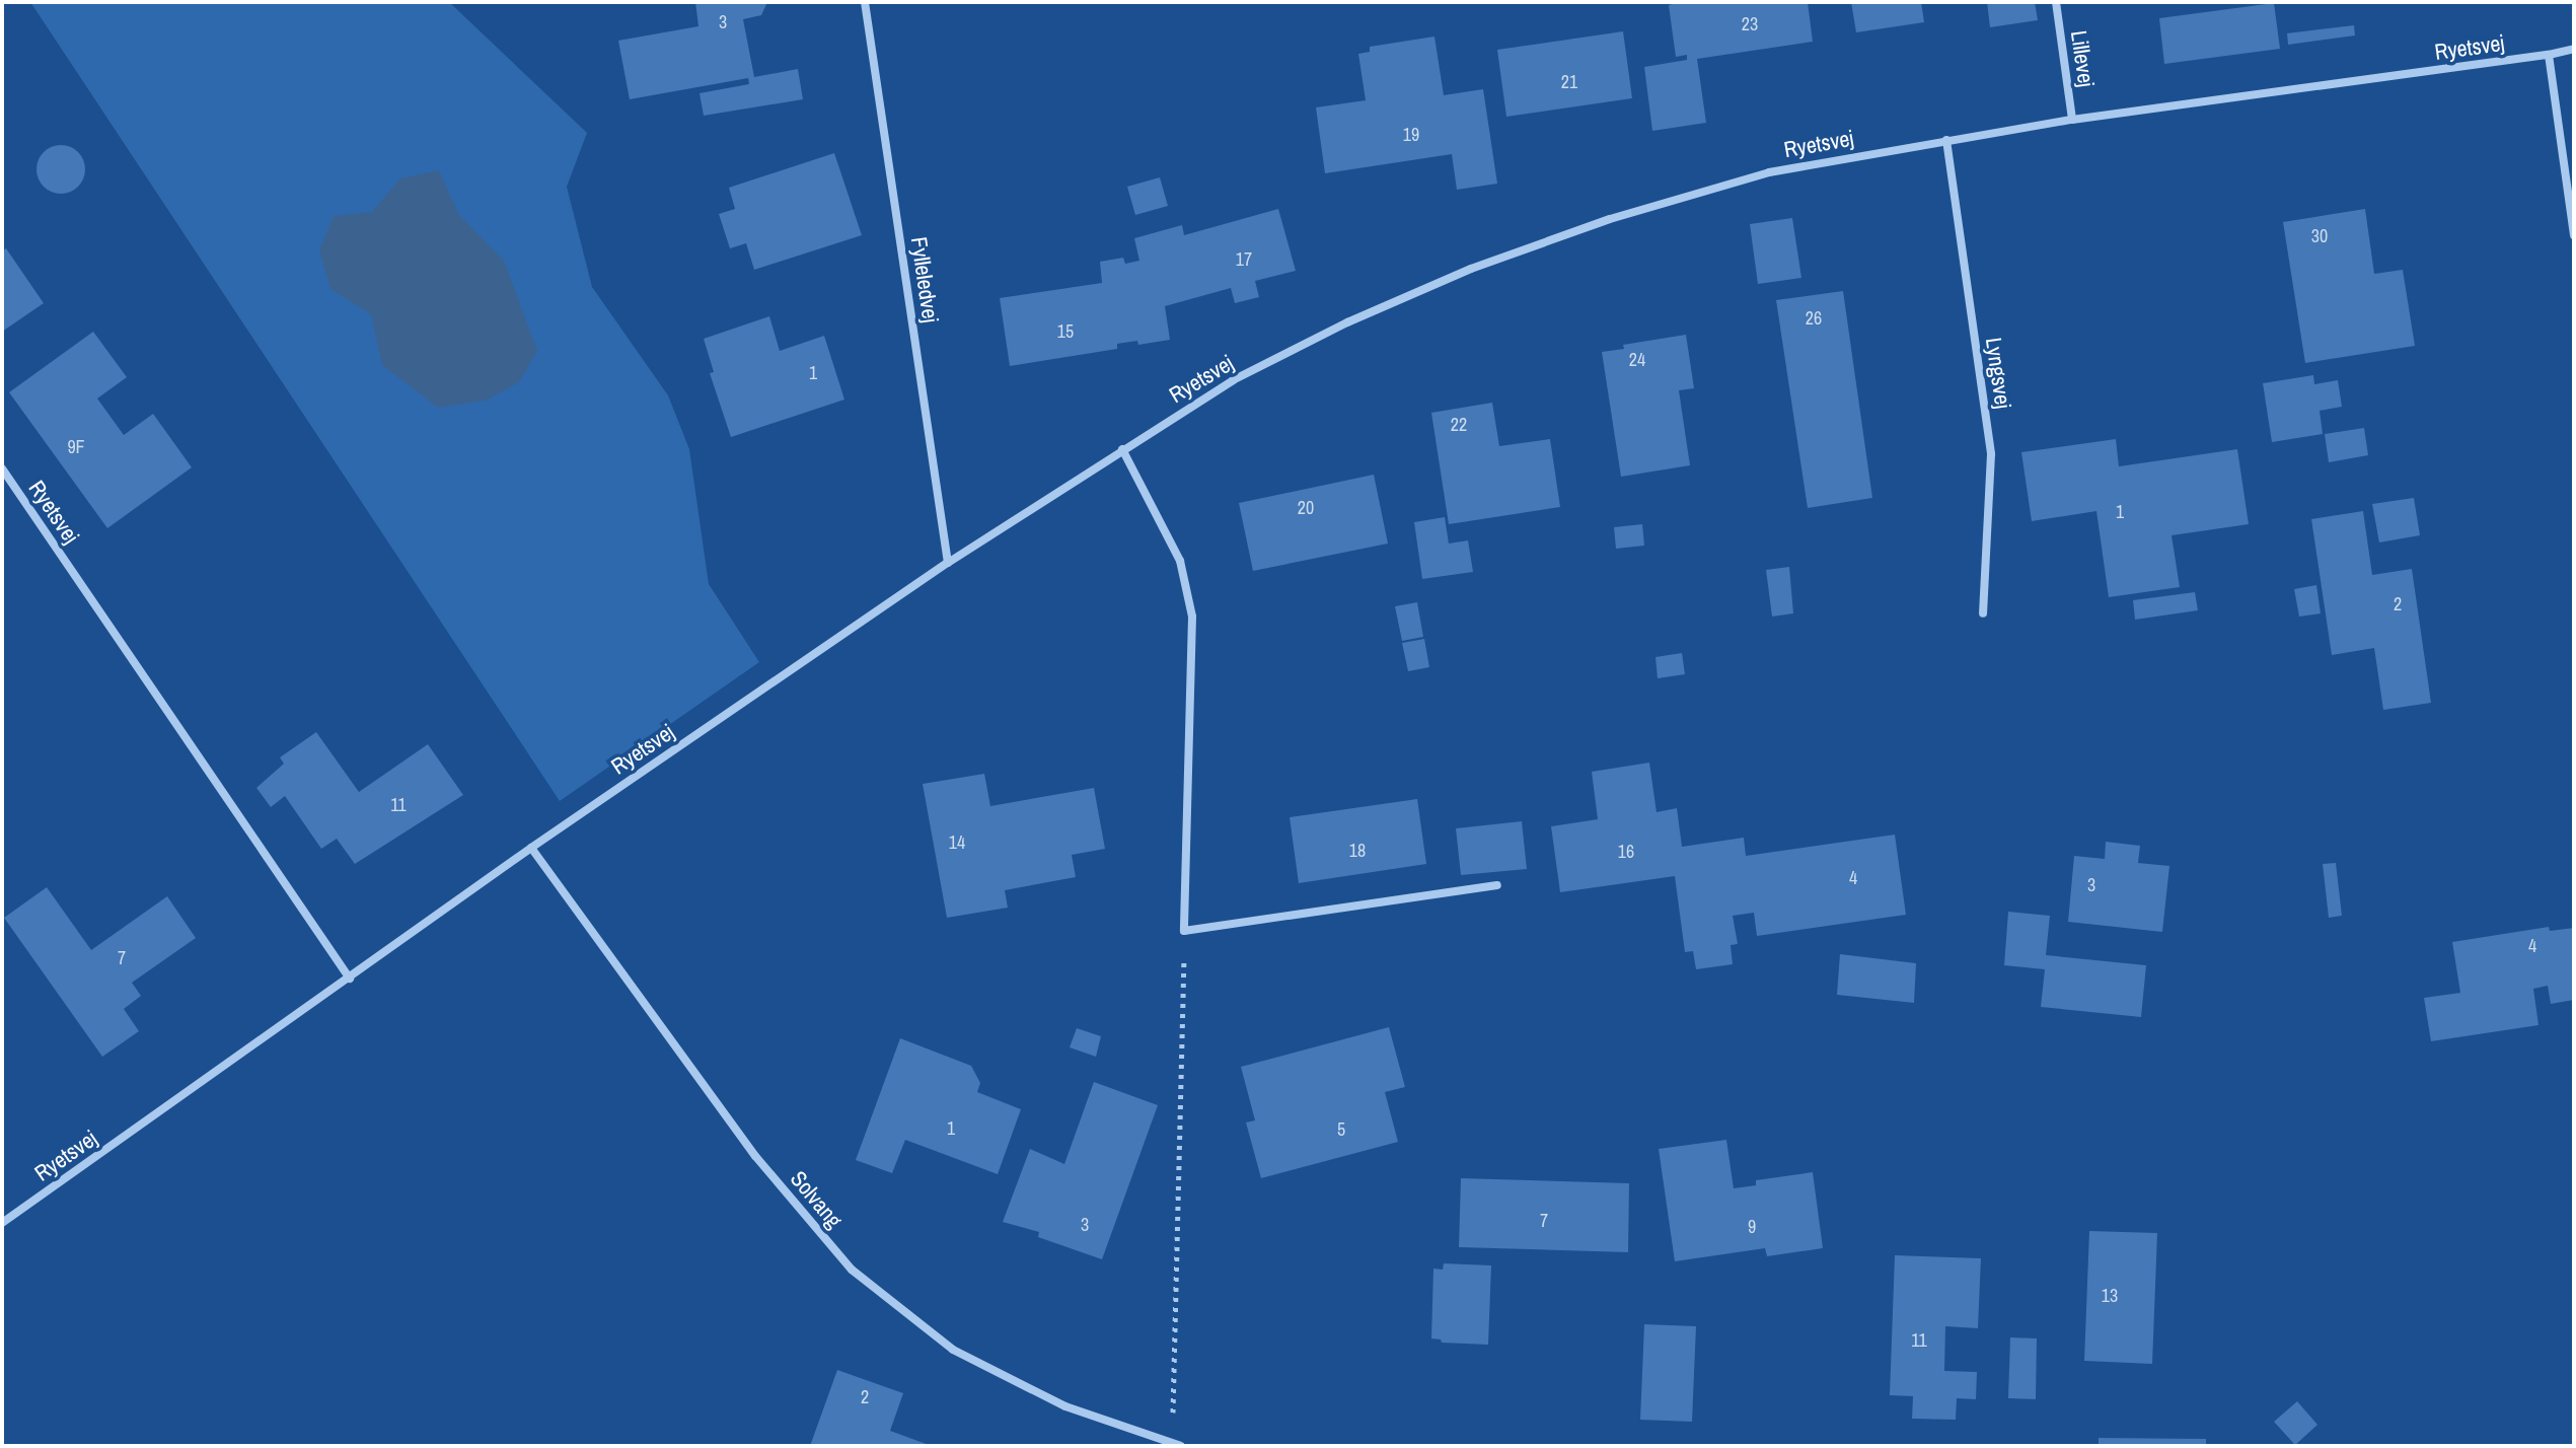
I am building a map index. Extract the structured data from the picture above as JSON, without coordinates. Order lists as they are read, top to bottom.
{
  "streets": {
    "street": [
      "Ryetsvej",
      "Lillevej",
      "Fylleledvej",
      "Lyngsvej",
      "Solvang"
    ]
  },
  "crossings": [
    ["Ryetsvej", "Lillevej"],
    ["Ryetsvej", "Fylleledvej"],
    ["Ryetsvej", "Lyngsvej"],
    ["Ryetsvej", "Solvang"]
  ],
  "house_numbers": [
    "3",
    "23",
    "21",
    "19",
    "30",
    "17",
    "26",
    "15",
    "24",
    "1",
    "22",
    "9F",
    "20",
    "1",
    "2",
    "11",
    "14",
    "18",
    "16",
    "4",
    "3",
    "4",
    "7",
    "1",
    "5",
    "7",
    "3",
    "9",
    "13",
    "11",
    "2"
  ]
}
